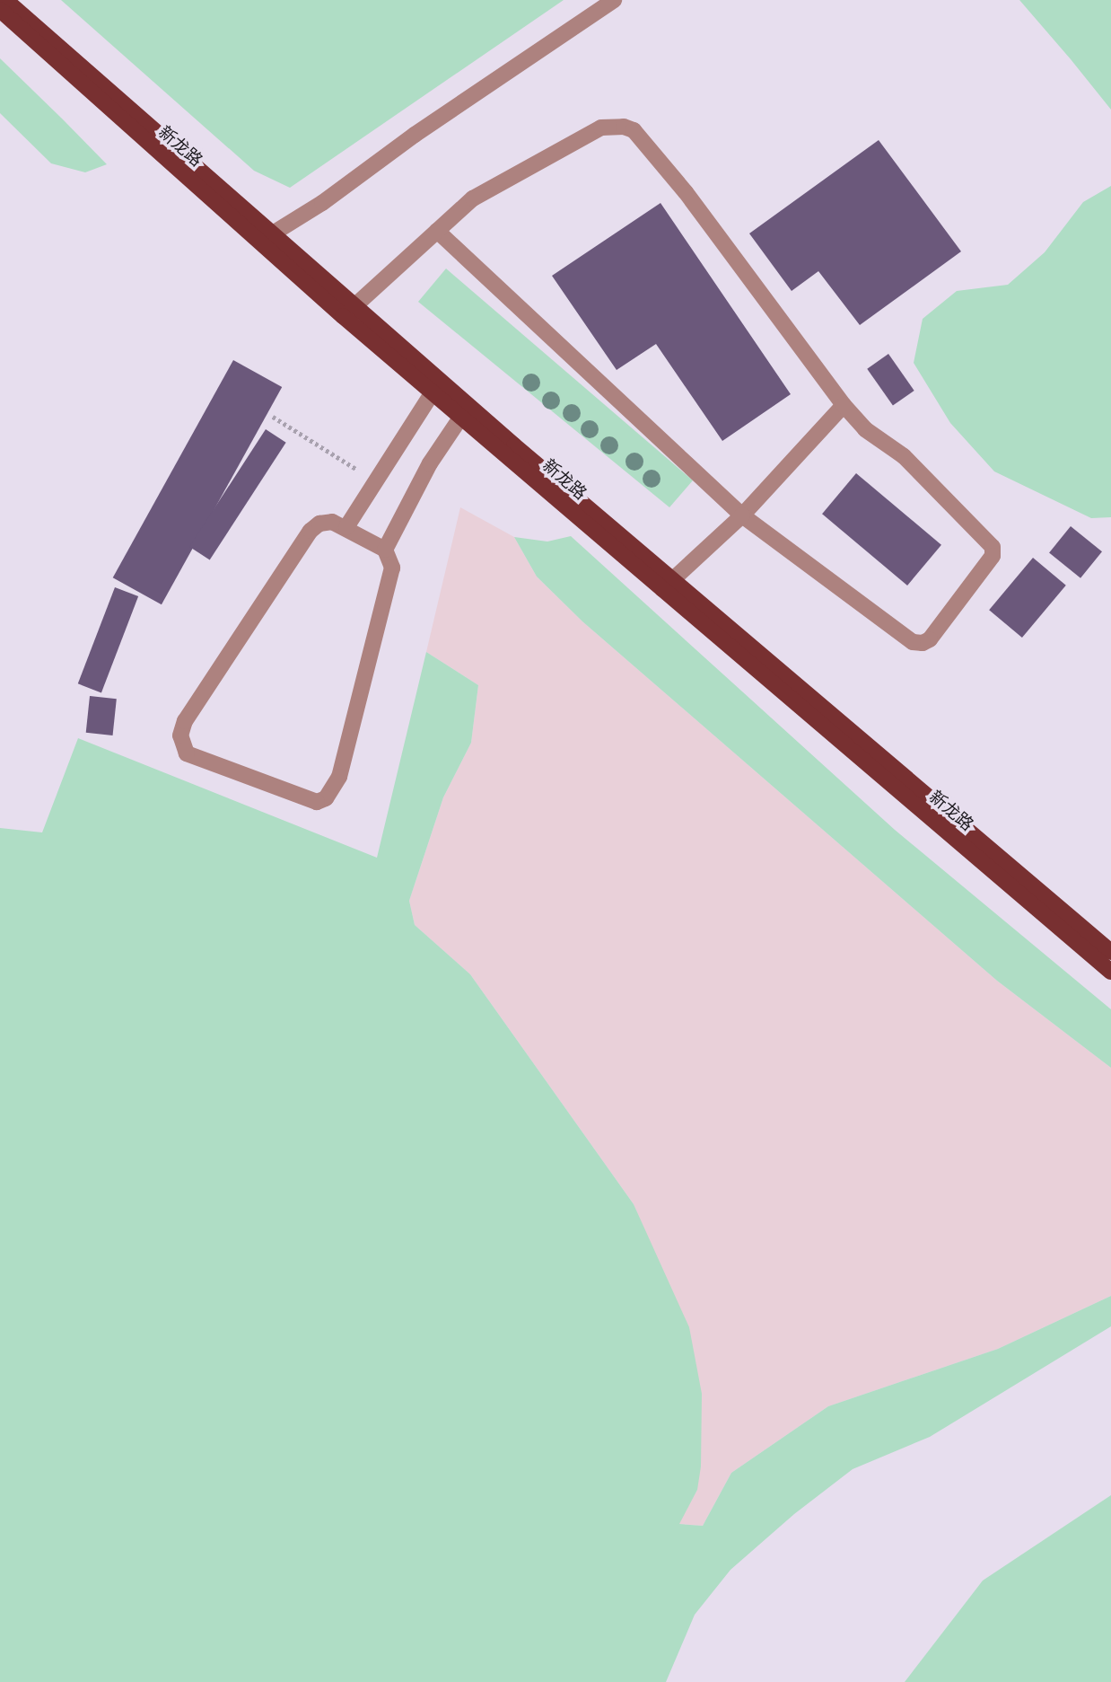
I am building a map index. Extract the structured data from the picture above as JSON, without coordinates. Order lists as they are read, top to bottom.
{
  "streets": {
    "main road": ["新龙路"]
  }
}
